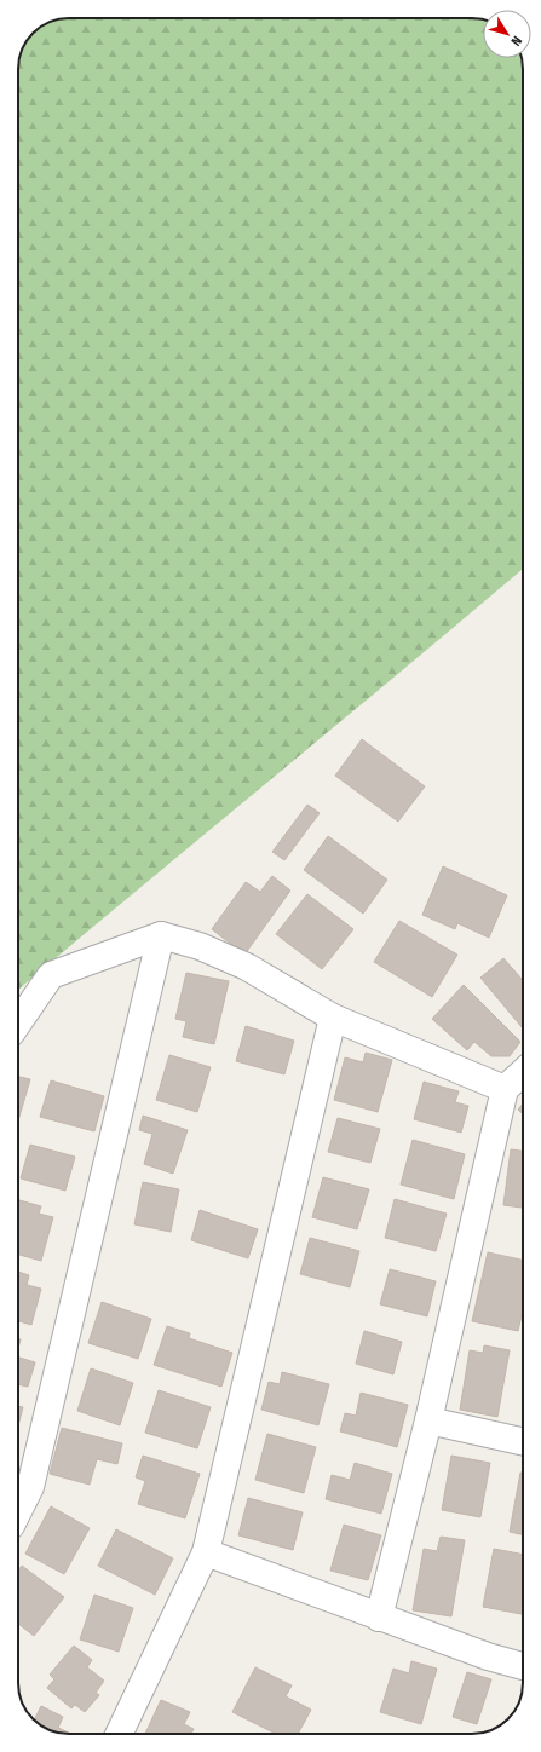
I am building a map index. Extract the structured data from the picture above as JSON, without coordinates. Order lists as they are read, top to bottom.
{
  "north": "bottom right"
}
